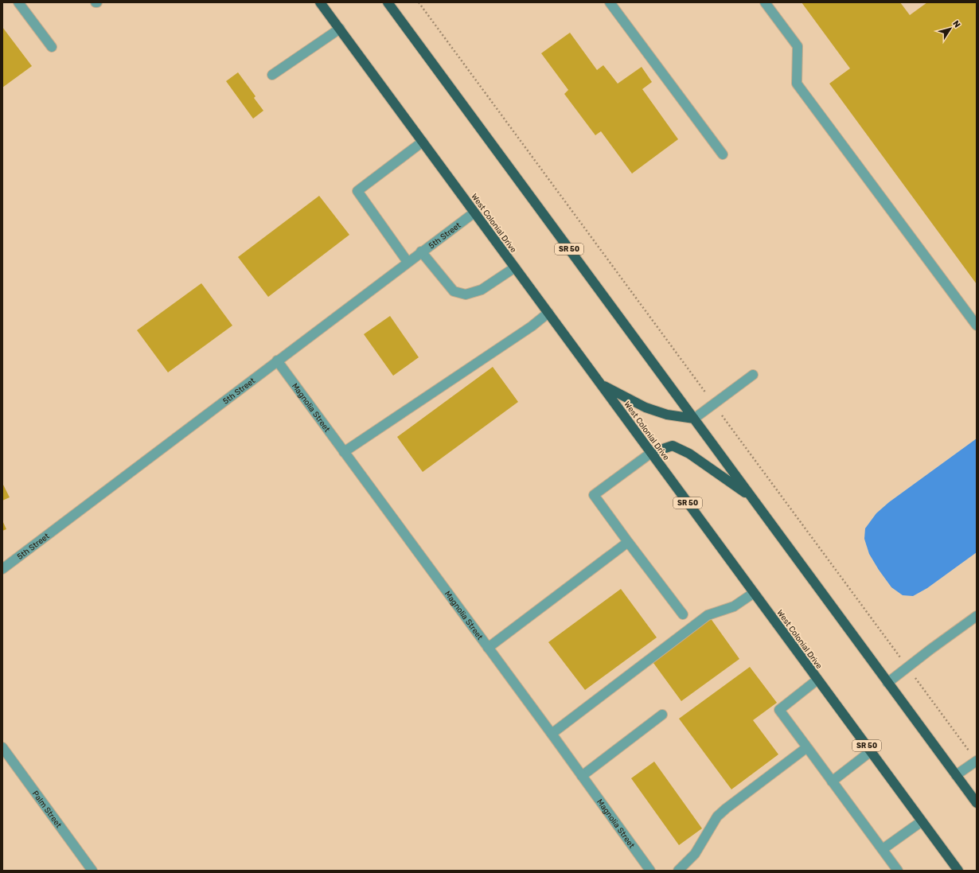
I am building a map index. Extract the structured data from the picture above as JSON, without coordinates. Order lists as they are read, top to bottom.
{
  "streets": {
    "highway": ["West Colonial Drive", "SR 50"],
    "street": ["5th Street", "Magnolia Street", "Palm Street"]
  },
  "crossings": [
    ["West Colonial Drive", "5th Street"],
    ["5th Street", "Magnolia Street"]
  ],
  "north": "top right"
}
